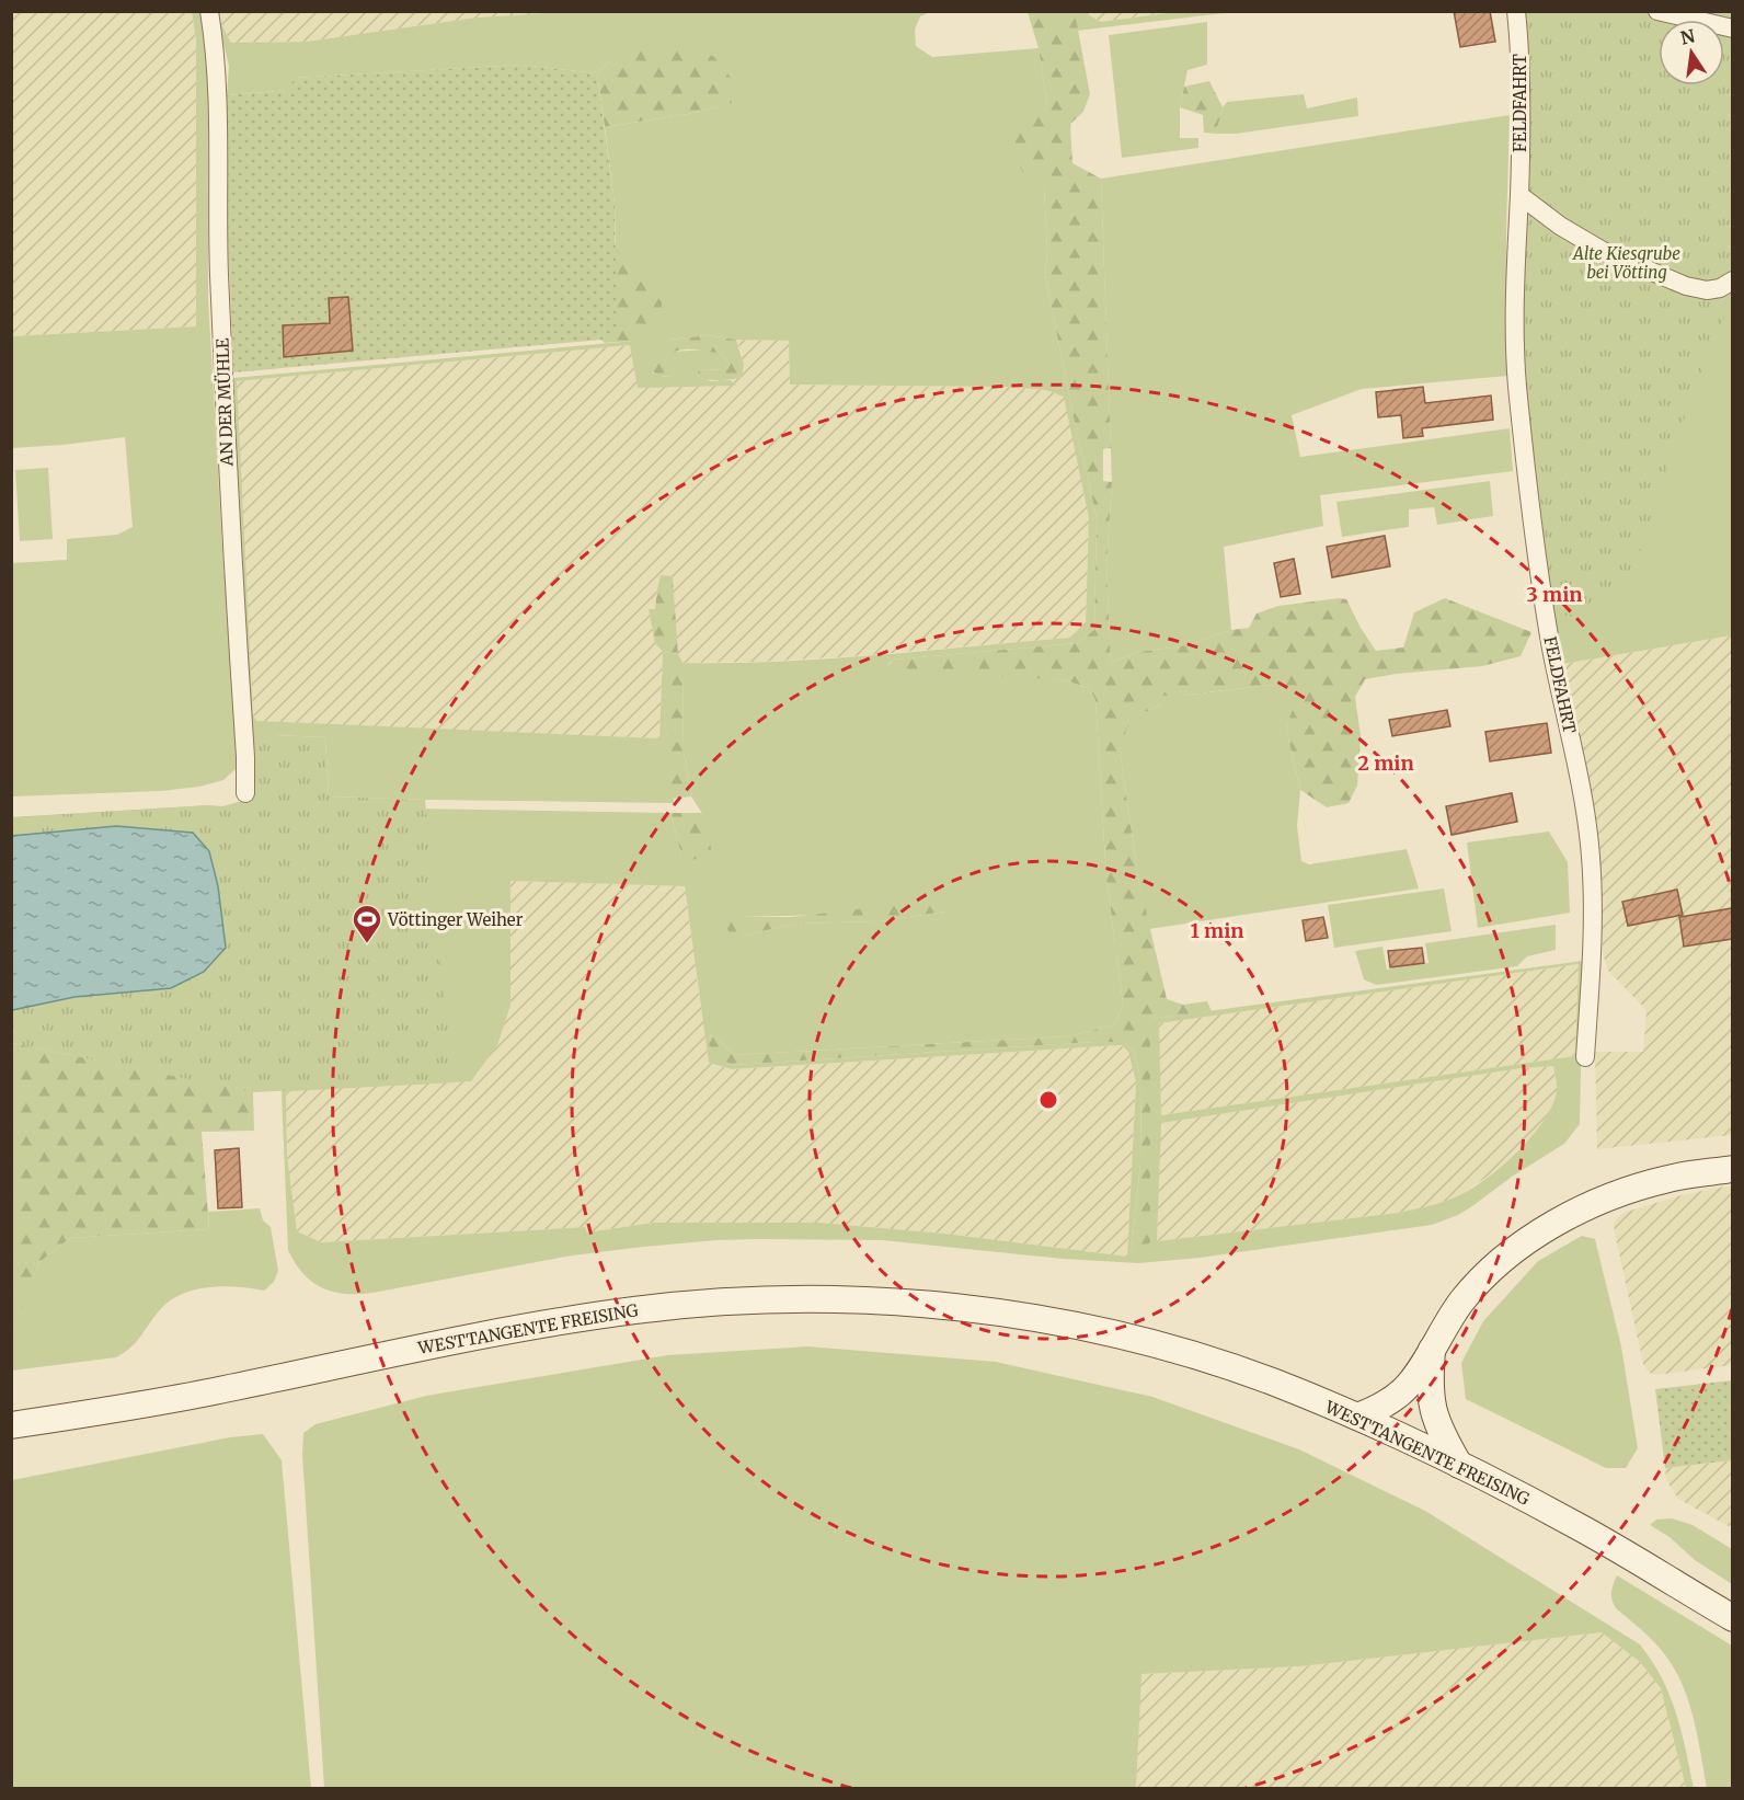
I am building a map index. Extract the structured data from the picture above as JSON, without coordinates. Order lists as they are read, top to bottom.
{
  "streets": {
    "main road": ["WESTTANGENTE FREISING"],
    "street": ["FELDFAHRT", "AN DER MÜHLE"]
  },
  "parks": ["Alte Kiesgrube bei Vötting"],
  "places": {
    "sports": ["Vöttinger Weiher"]
  },
  "north": "top",
  "rings": ["3 min", "2 min", "1 min"]
}
